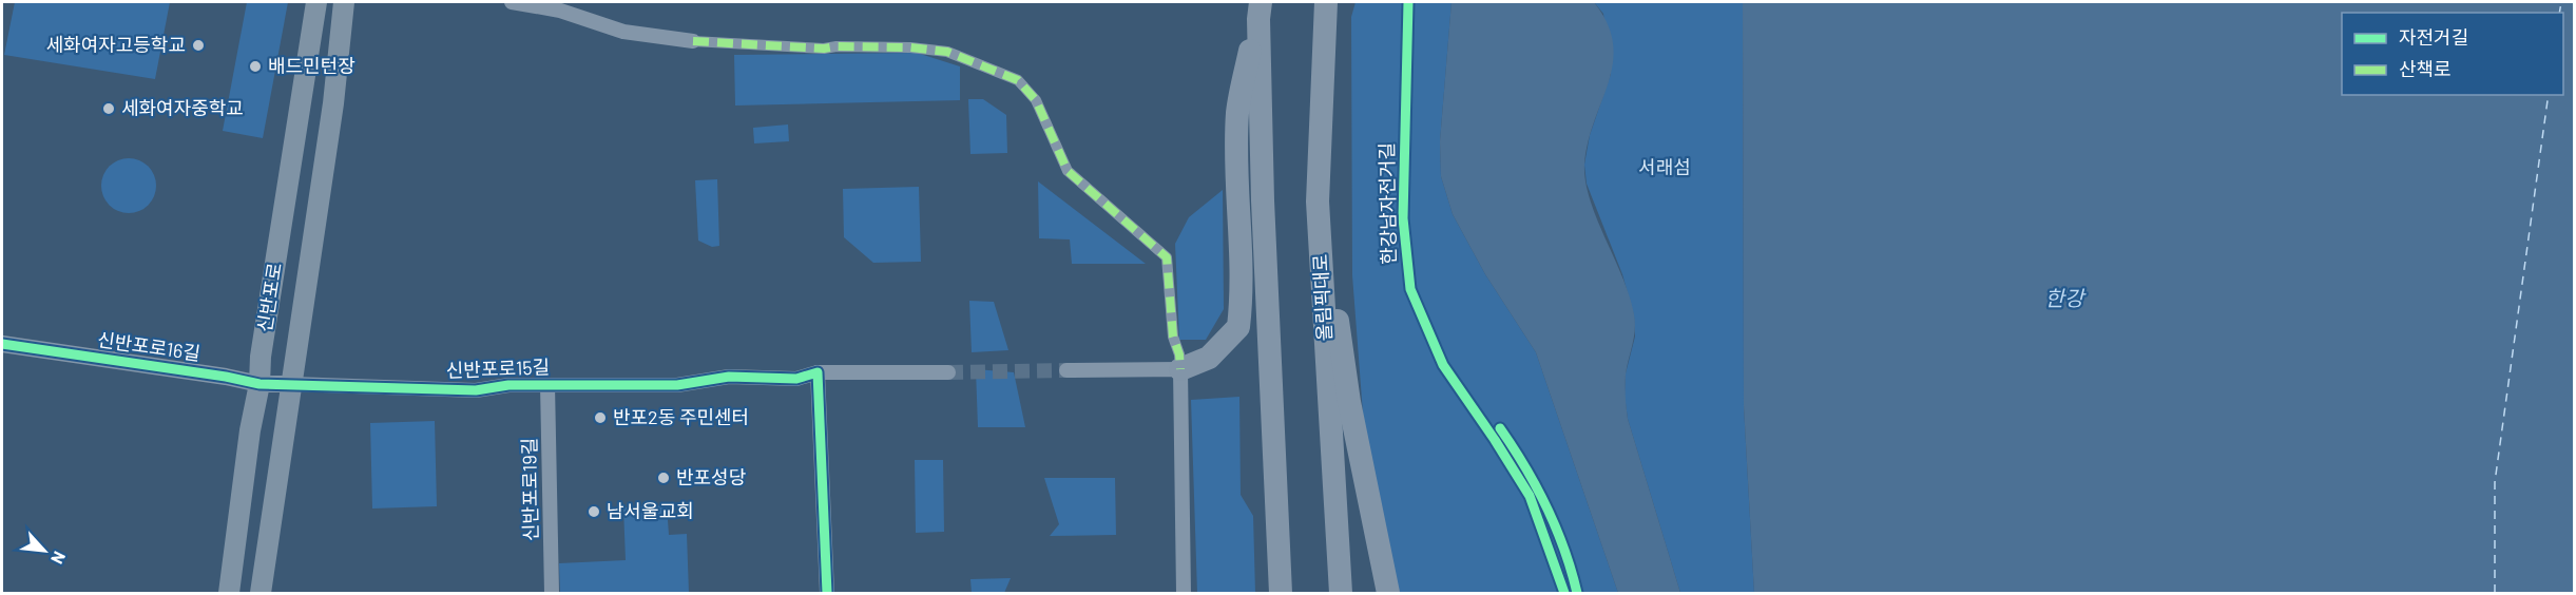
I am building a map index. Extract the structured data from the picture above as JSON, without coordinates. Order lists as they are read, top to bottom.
{
  "streets": {
    "highway": ["올림픽대로"],
    "main road": ["신반포로"],
    "street": ["신반포로16길", "신반포로15길", "신반포로19길"],
    "cycle path": ["한강남자전거길"]
  },
  "crossings": [
    ["신반포로", "신반포로16길"],
    ["신반포로", "신반포로15길"],
    ["신반포로16길", "신반포로15길"],
    ["신반포로15길", "신반포로19길"]
  ],
  "water": ["한강"],
  "parks": ["서래섬"],
  "places": [
    "세화여자고등학교",
    "배드민턴장",
    "세화여자중학교",
    "반포2동 주민센터",
    "반포성당",
    "남서울교회"
  ],
  "legend": ["자전거길", "산책로"],
  "north": "bottom right"
}
